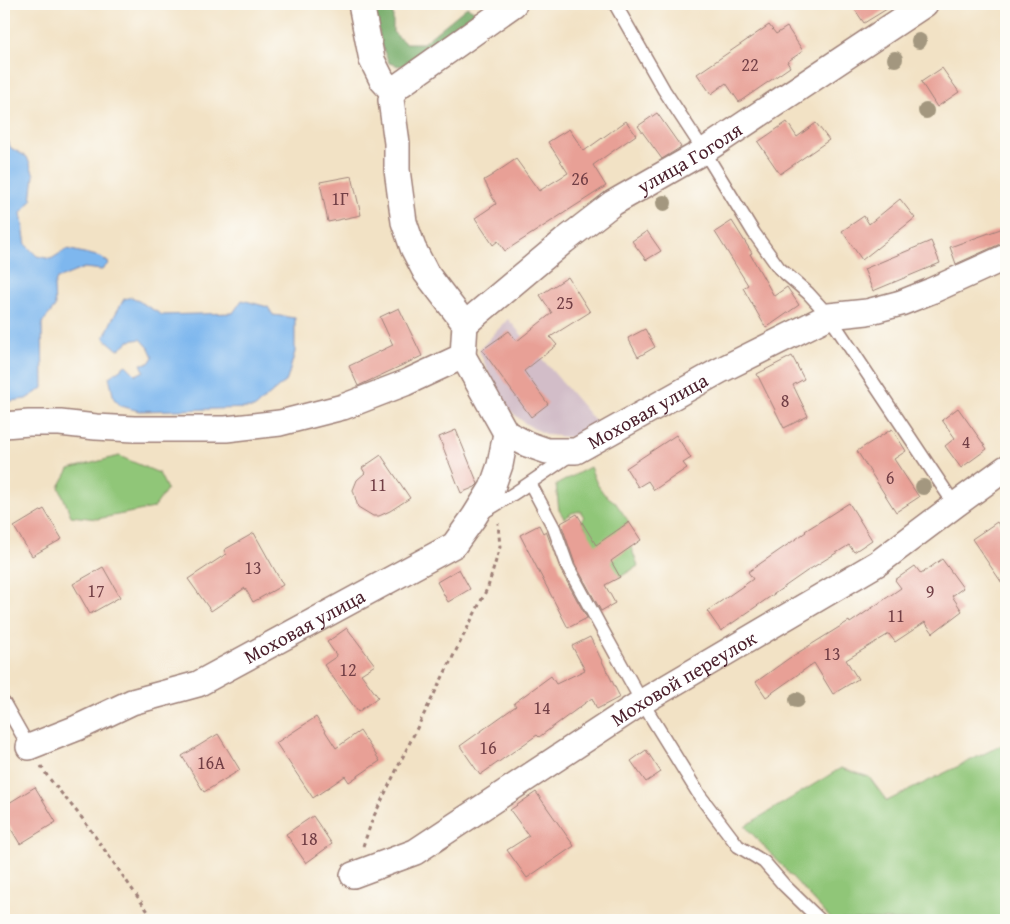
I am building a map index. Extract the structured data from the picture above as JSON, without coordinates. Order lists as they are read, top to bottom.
{
  "streets": {
    "street": ["улица Гоголя", "Моховая улица", "Моховой переулок"]
  },
  "house_numbers": [
    "22",
    "26",
    "1Г",
    "25",
    "8",
    "4",
    "6",
    "11",
    "13",
    "17",
    "9",
    "11",
    "13",
    "12",
    "14",
    "16",
    "16А",
    "18"
  ]
}
